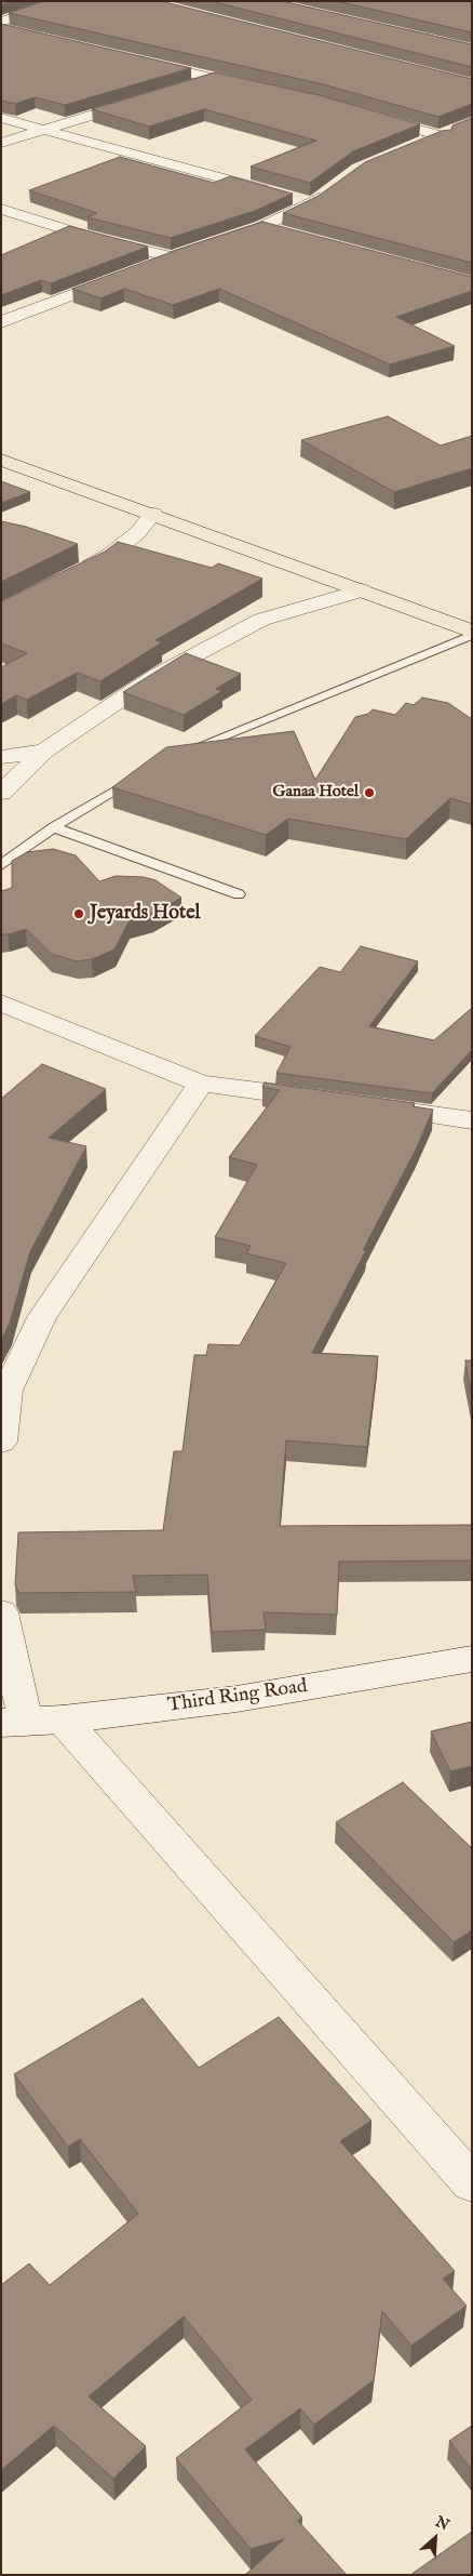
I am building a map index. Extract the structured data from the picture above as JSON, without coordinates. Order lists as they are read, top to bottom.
{
  "streets": {
    "street": ["Third Ring Road"]
  },
  "places": ["Ganaa Hotel", "Jeyards Hotel"],
  "north": "top right"
}
